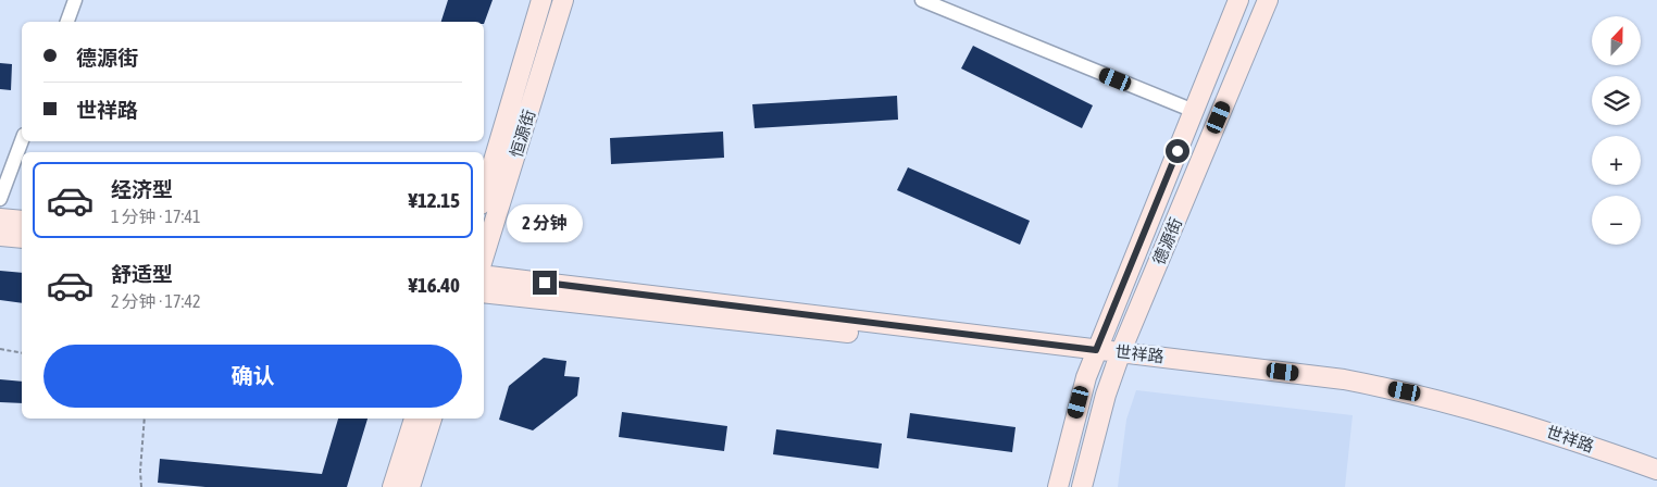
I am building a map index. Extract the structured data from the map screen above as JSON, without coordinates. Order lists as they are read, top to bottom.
{
  "streets": {
    "street": ["恒源街", "德源街", "世祥路"]
  },
  "crossings": [
    ["德源街", "世祥路"]
  ],
  "north": "top",
  "page": {
    "map_buttons": ["+", "−"],
    "banner": ["德源街", "世祥路"],
    "list": [
      {
        "name": "经济型",
        "note": "1 分钟 · 17:41",
        "value": "¥12.15"
      },
      {
        "name": "舒适型",
        "note": "2 分钟 · 17:42",
        "value": "¥16.40"
      }
    ],
    "bubble": "2 分钟",
    "buttons": "确认"
  }
}
